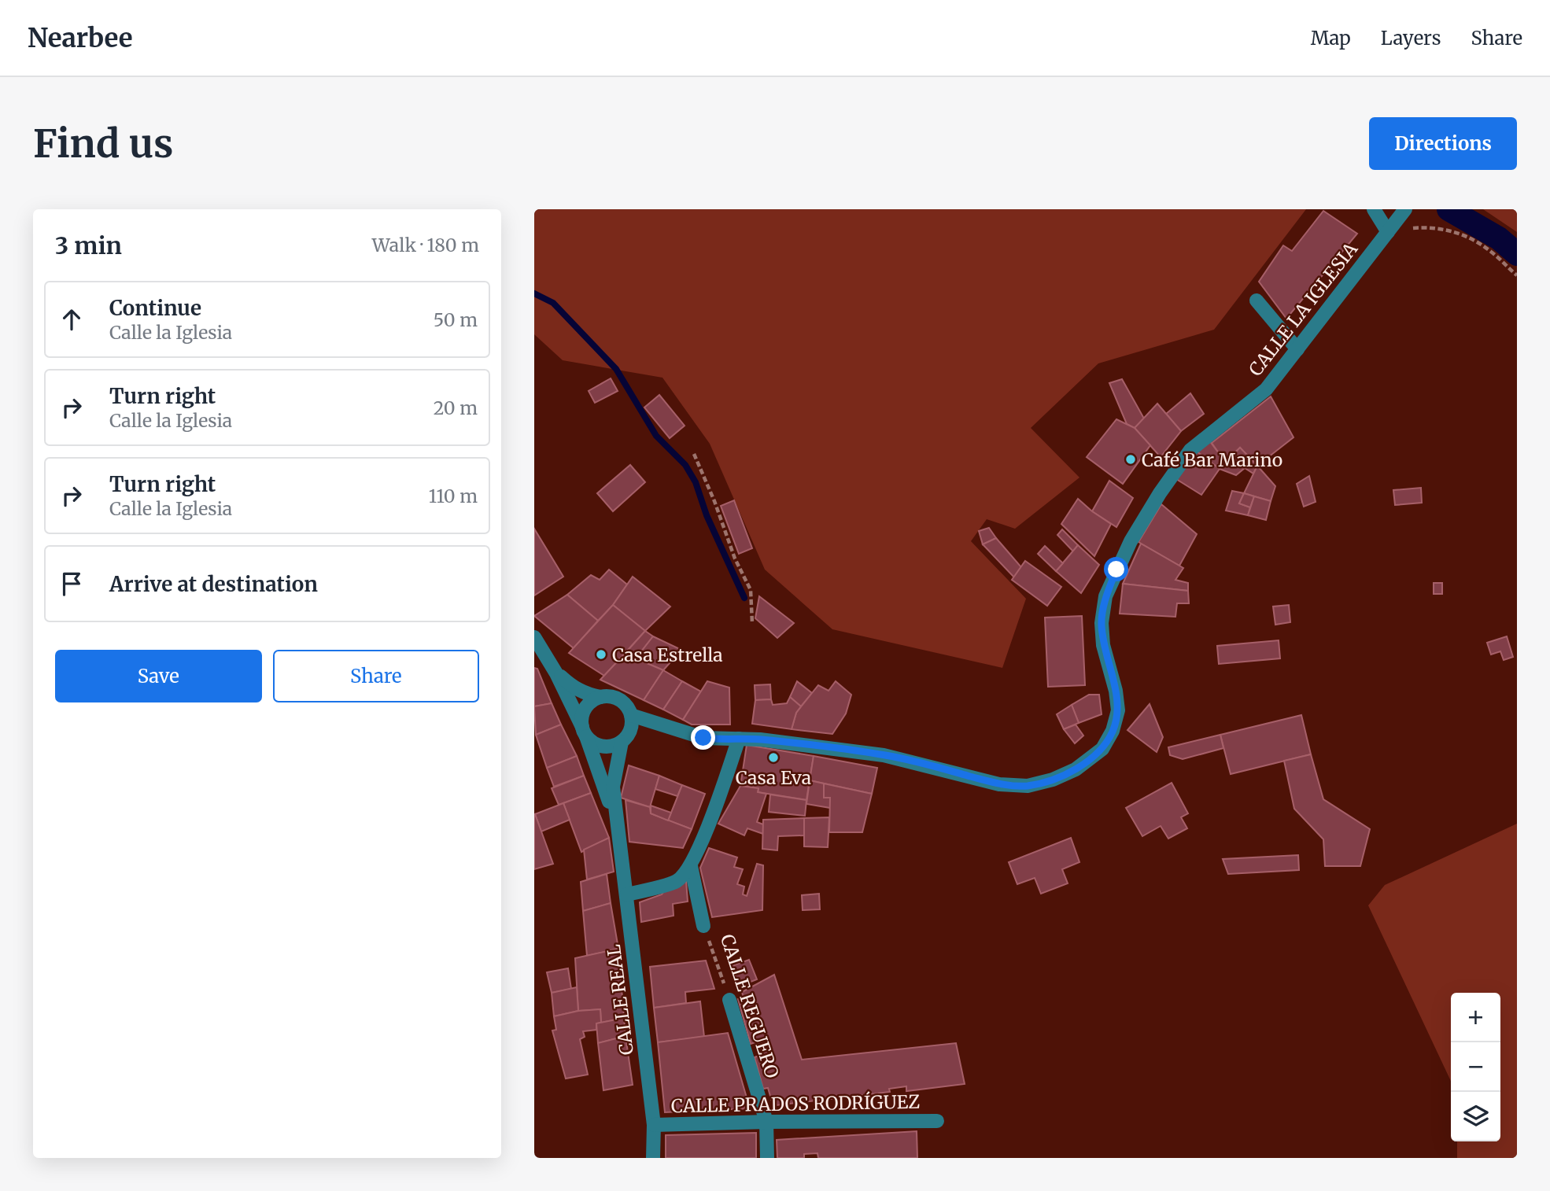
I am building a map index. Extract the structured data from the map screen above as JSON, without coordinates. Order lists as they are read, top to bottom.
{
  "streets": {
    "street": [
      "CALLE LA IGLESIA",
      "CALLE REAL",
      "CALLE REGUERO",
      "CALLE PRADOS RODRÍGUEZ"
    ]
  },
  "crossings": [
    ["CALLE LA IGLESIA", "CALLE REAL"],
    ["CALLE REAL", "CALLE PRADOS RODRÍGUEZ"],
    ["CALLE REGUERO", "CALLE PRADOS RODRÍGUEZ"]
  ],
  "places": ["Café Bar Marino", "Casa Estrella", "Casa Eva"],
  "page": {
    "header": "Nearbee",
    "nav": ["Map", "Layers", "Share"],
    "buttons": [
      "Directions",
      ["Save", "Share"]
    ],
    "title": "Find us",
    "heading": ["3 min", "Walk · 180 m"],
    "list": [
      ["Continue", "Calle la Iglesia", "50 m"],
      ["Turn right", "Calle la Iglesia", "20 m"],
      ["Turn right", "Calle la Iglesia", "110 m"],
      "Arrive at destination"
    ],
    "map_buttons": ["+", "−"]
  }
}
